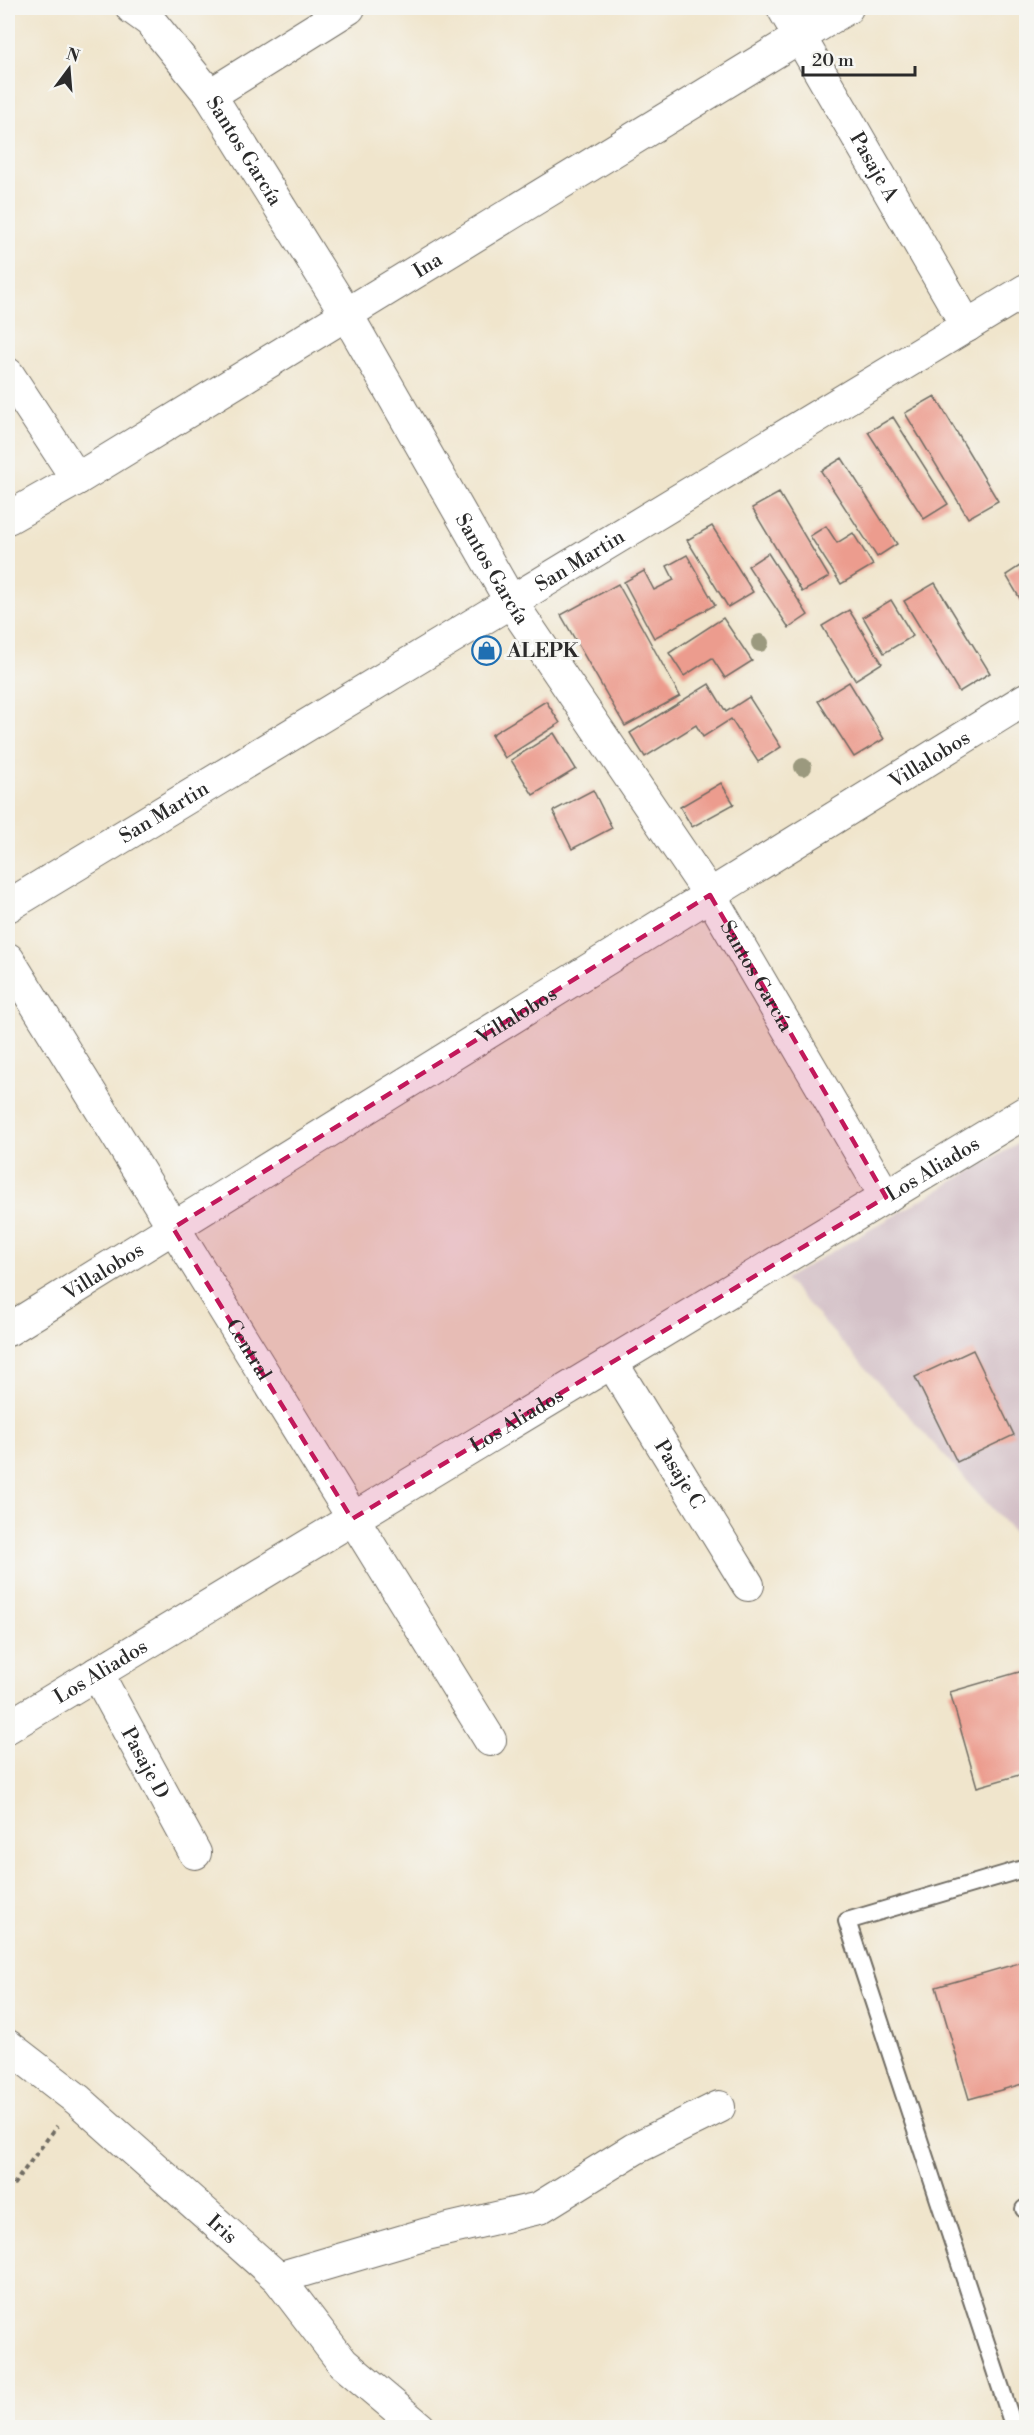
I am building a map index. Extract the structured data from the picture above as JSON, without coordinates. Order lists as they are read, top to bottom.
{
  "streets": {
    "street": [
      "Santos García",
      "Pasaje A",
      "Ina",
      "San Martin",
      "Villalobos",
      "Los Aliados",
      "Central",
      "Pasaje C",
      "Pasaje D",
      "Iris"
    ]
  },
  "crossings": [
    ["Santos García", "Ina"],
    ["Santos García", "San Martin"],
    ["Santos García", "Villalobos"],
    ["Santos García", "Los Aliados"],
    ["Pasaje A", "Ina"],
    ["Pasaje A", "San Martin"],
    ["Villalobos", "Central"],
    ["Los Aliados", "Central"],
    ["Los Aliados", "Pasaje C"],
    ["Los Aliados", "Pasaje D"]
  ],
  "places": {
    "shop": ["ALEPK"]
  },
  "scale_bar": "20 m",
  "north": "top"
}
